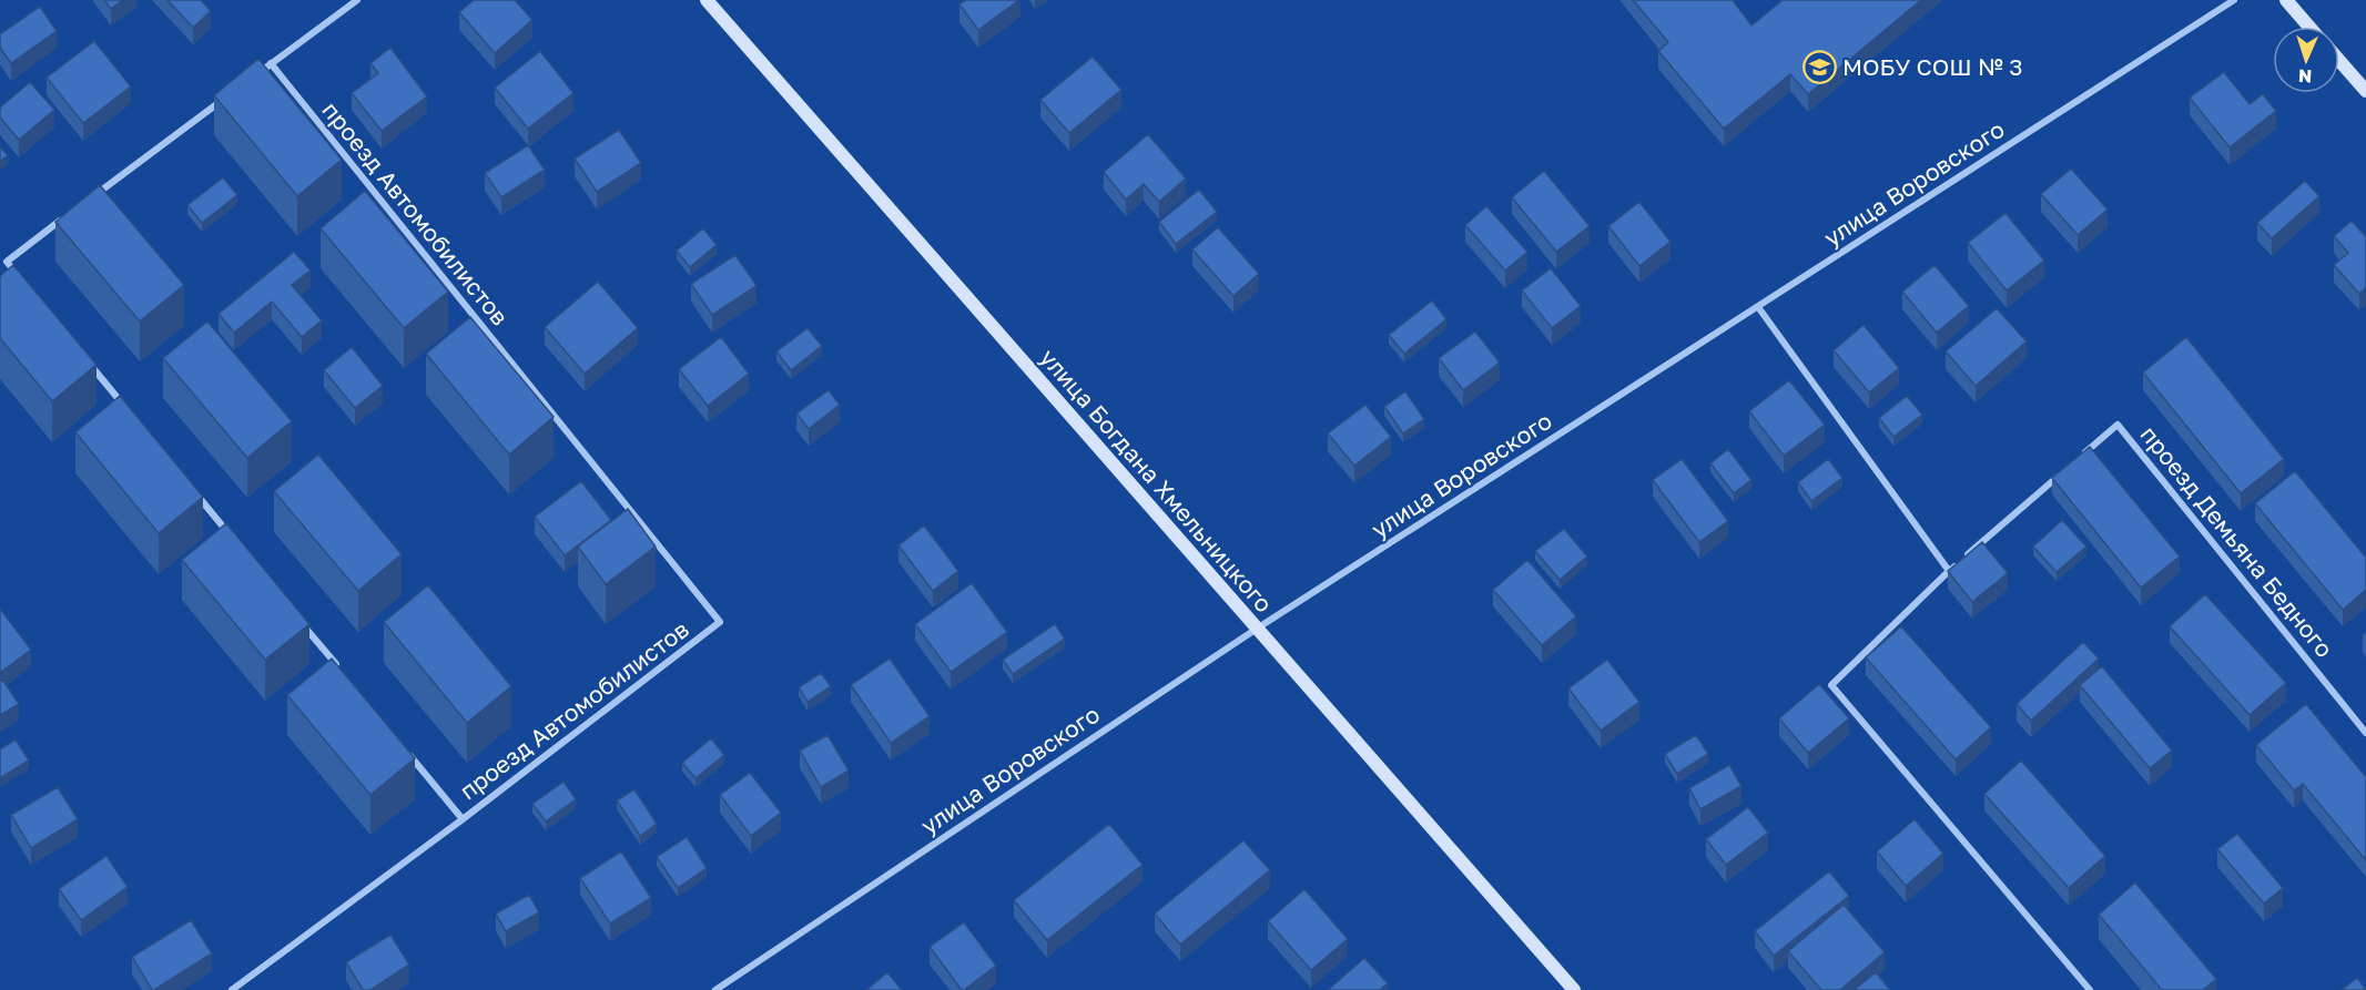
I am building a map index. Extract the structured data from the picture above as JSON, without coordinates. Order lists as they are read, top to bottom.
{
  "streets": {
    "street": [
      "улица Воровского",
      "проезд Автомобилистов",
      "улица Богдана Хмельницкого",
      "проезд Демьяна Бедного"
    ]
  },
  "crossings": [
    ["улица Воровского", "улица Богдана Хмельницкого"]
  ],
  "places": {
    "school or university": ["МОБУ СОШ № 3"]
  },
  "north": "bottom"
}
